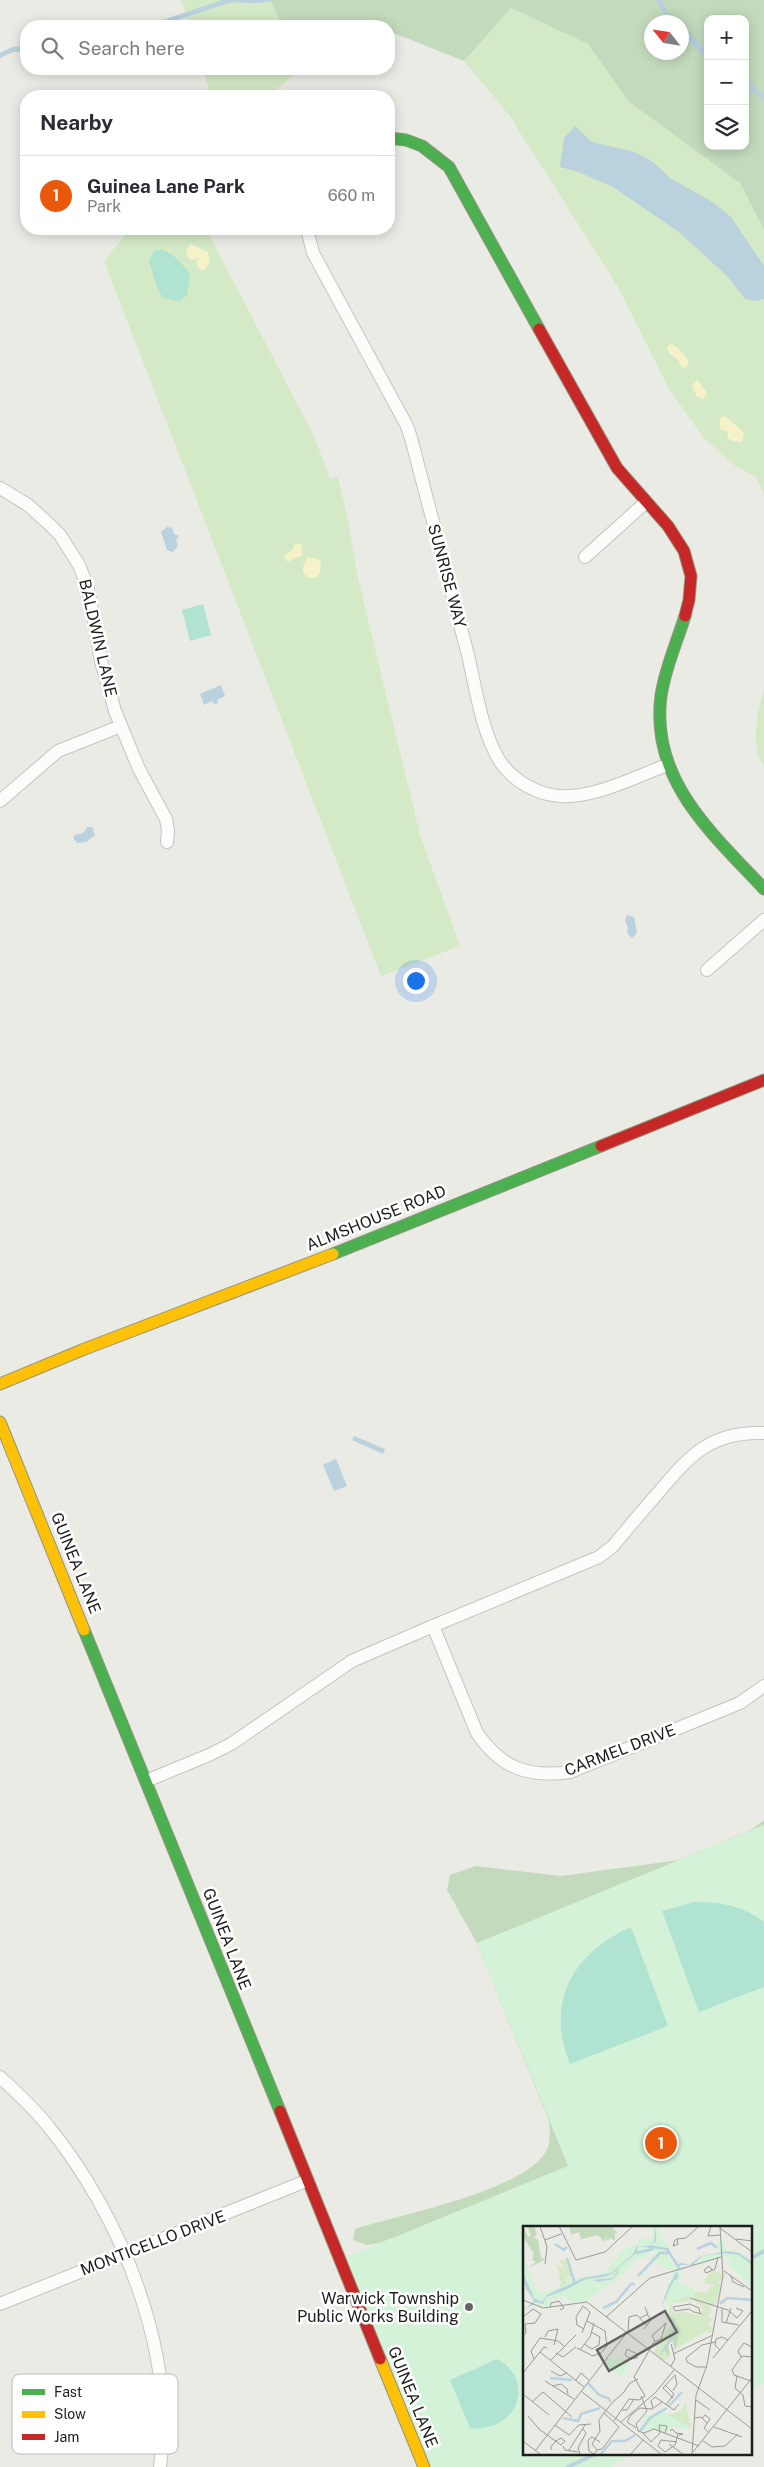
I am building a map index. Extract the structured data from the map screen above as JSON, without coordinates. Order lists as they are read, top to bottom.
{
  "streets": {
    "street": [
      "SUNRISE WAY",
      "BALDWIN LANE",
      "ALMSHOUSE ROAD",
      "GUINEA LANE",
      "CARMEL DRIVE",
      "MONTICELLO DRIVE"
    ]
  },
  "crossings": [
    ["GUINEA LANE", "MONTICELLO DRIVE"]
  ],
  "places": ["Warwick Township Public Works Building"],
  "legend": ["Fast", "Slow", "Jam"],
  "north": "top left",
  "page": {
    "map_buttons": ["+", "−"],
    "search": "Search here",
    "heading": "Nearby",
    "list": [
      {
        "mark": "1",
        "name": "Guinea Lane Park",
        "note": "Park",
        "value": "660 m"
      }
    ],
    "pins": "1"
  }
}
